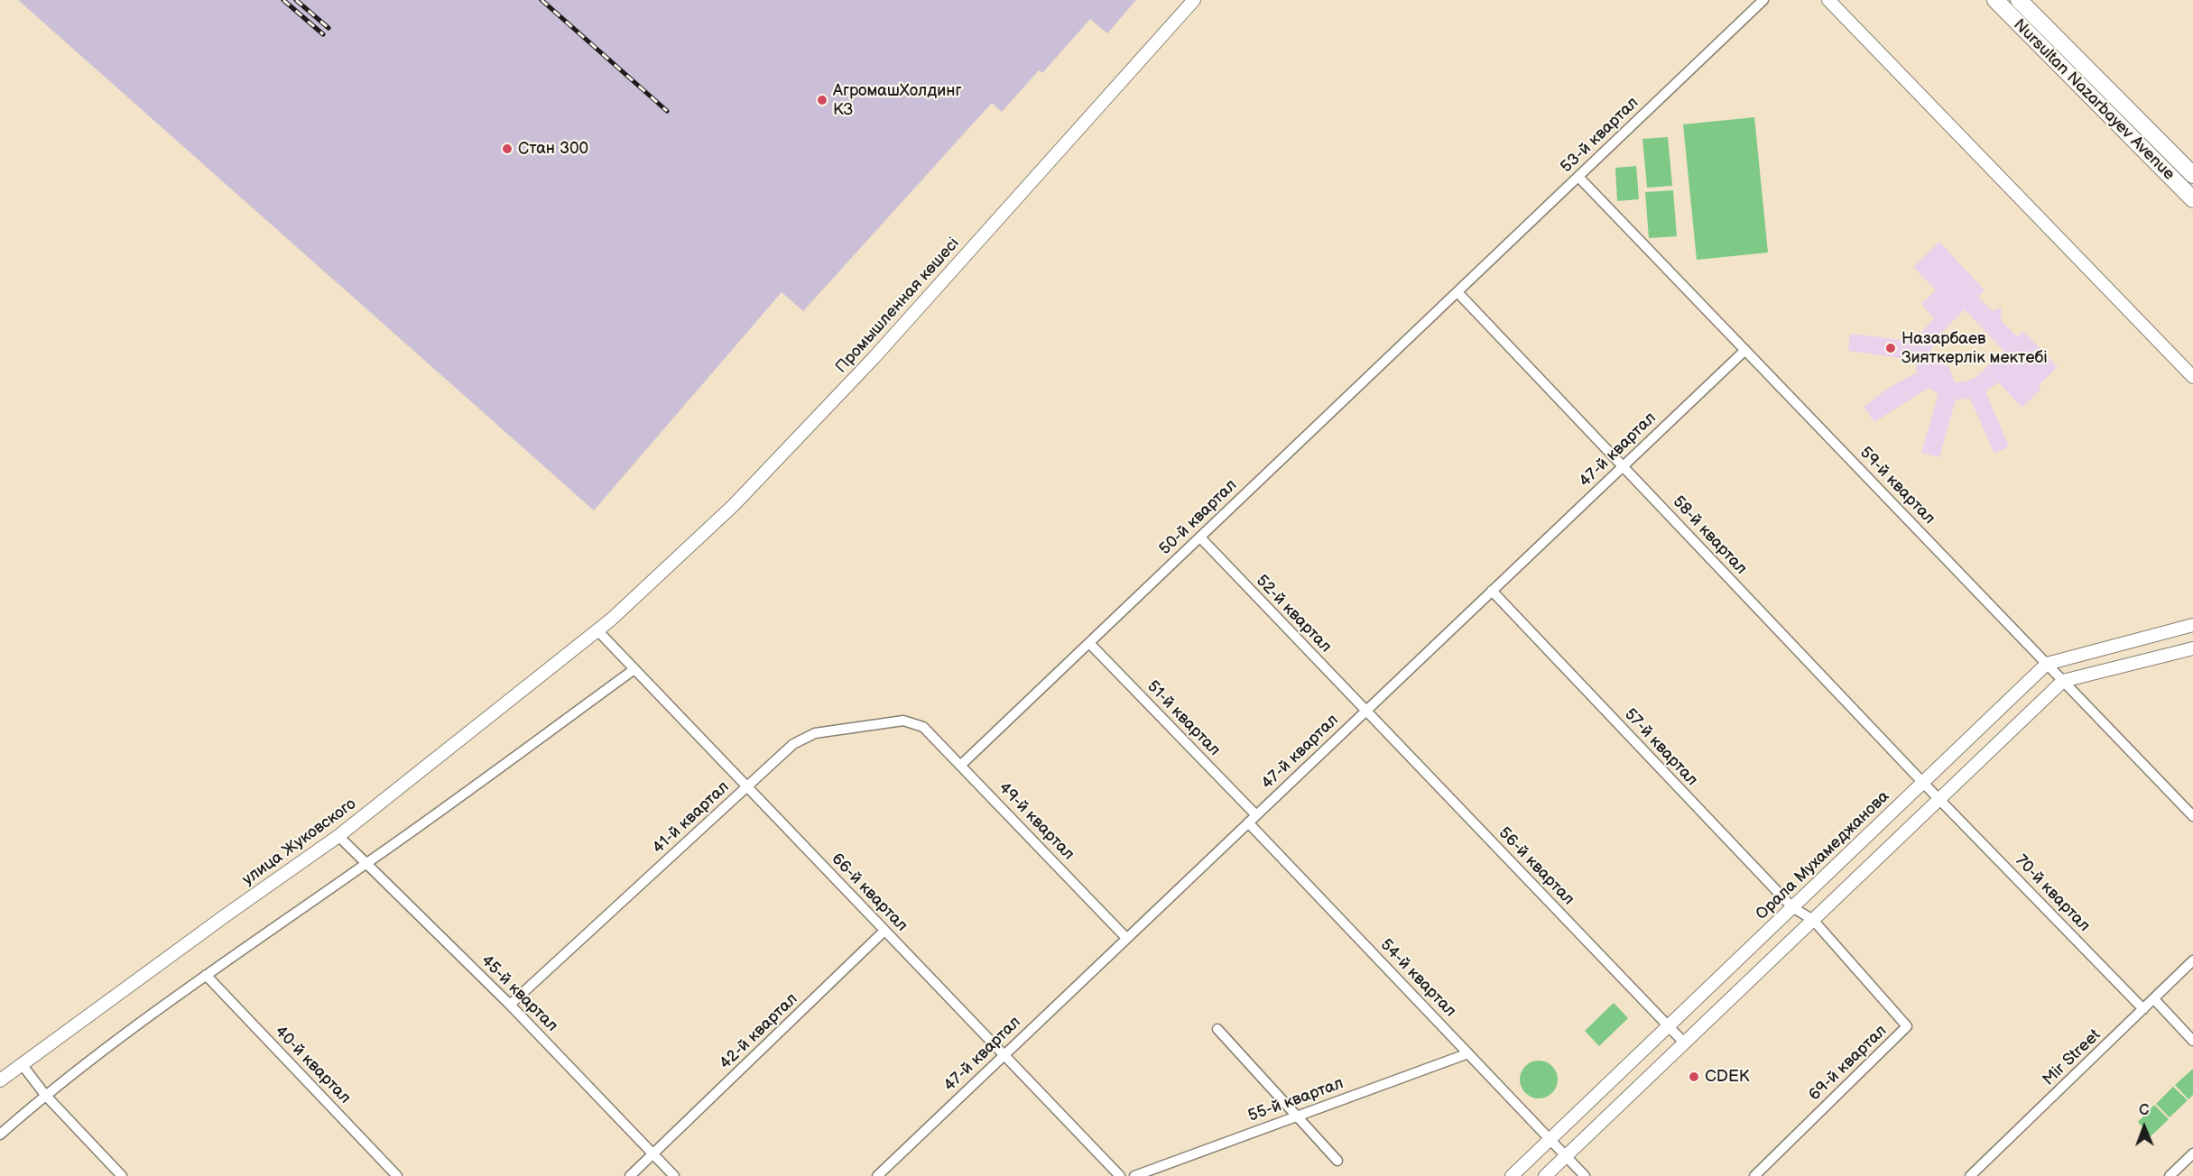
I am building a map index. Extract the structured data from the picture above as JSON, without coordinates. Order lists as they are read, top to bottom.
{
  "streets": {
    "main road": ["Nursultan Nazarbayev Avenue"],
    "street": [
      "53-й квартал",
      "Промышленная көшесі",
      "47-й квартал",
      "59-й квартал",
      "50-й квартал",
      "58-й квартал",
      "52-й квартал",
      "51-й квартал",
      "57-й квартал",
      "41-й квартал",
      "49-й квартал",
      "улица Жуковского",
      "Орала Мухамеджанова",
      "56-й квартал",
      "66-й квартал",
      "70-й квартал",
      "54-й квартал",
      "45-й квартал",
      "42-й квартал",
      "Mir Street",
      "69-й квартал",
      "40-й квартал",
      "55-й квартал"
    ]
  },
  "crossings": [
    ["53-й квартал", "59-й квартал"],
    ["53-й квартал", "50-й квартал"],
    ["53-й квартал", "58-й квартал"],
    ["Промышленная көшесі", "улица Жуковского"],
    ["47-й квартал", "59-й квартал"],
    ["47-й квартал", "58-й квартал"],
    ["47-й квартал", "52-й квартал"],
    ["47-й квартал", "51-й квартал"],
    ["47-й квартал", "57-й квартал"],
    ["47-й квартал", "49-й квартал"],
    ["47-й квартал", "56-й квартал"],
    ["47-й квартал", "66-й квартал"],
    ["47-й квартал", "54-й квартал"],
    ["59-й квартал", "Орала Мухамеджанова"],
    ["50-й квартал", "58-й квартал"],
    ["50-й квартал", "52-й квартал"],
    ["50-й квартал", "51-й квартал"],
    ["50-й квартал", "49-й квартал"],
    ["58-й квартал", "Орала Мухамеджанова"],
    ["58-й квартал", "70-й квартал"],
    ["52-й квартал", "56-й квартал"],
    ["51-й квартал", "54-й квартал"],
    ["57-й квартал", "Орала Мухамеджанова"],
    ["57-й квартал", "69-й квартал"],
    ["41-й квартал", "49-й квартал"],
    ["41-й квартал", "66-й квартал"],
    ["41-й квартал", "45-й квартал"],
    ["улица Жуковского", "66-й квартал"],
    ["улица Жуковского", "45-й квартал"],
    ["Орала Мухамеджанова", "56-й квартал"],
    ["Орала Мухамеджанова", "54-й квартал"],
    ["66-й квартал", "42-й квартал"],
    ["70-й квартал", "Mir Street"],
    ["54-й квартал", "55-й квартал"],
    ["45-й квартал", "42-й квартал"]
  ],
  "places": [
    "АгромашХолдинг КЗ",
    "Стан 300",
    "Назарбаев Зияткерлік мектебі",
    "CDEK"
  ],
  "north": "top"
}
